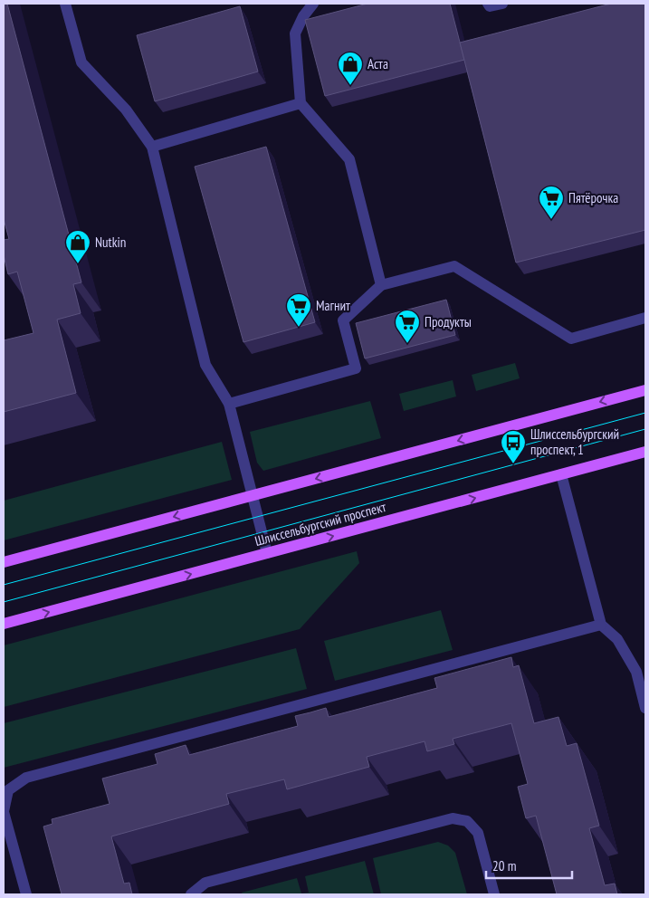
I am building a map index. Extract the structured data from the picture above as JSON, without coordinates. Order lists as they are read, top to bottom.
{
  "streets": {
    "main road": ["Шлиссельбургский проспект"]
  },
  "places": {
    "shop": ["Аста", "Nutkin"],
    "supermarket": ["Пятёрочка", "Магнит", "Продукты"],
    "bus stop": ["Шлиссельбургский проспект, 1"]
  },
  "scale_bar": "20 m"
}
